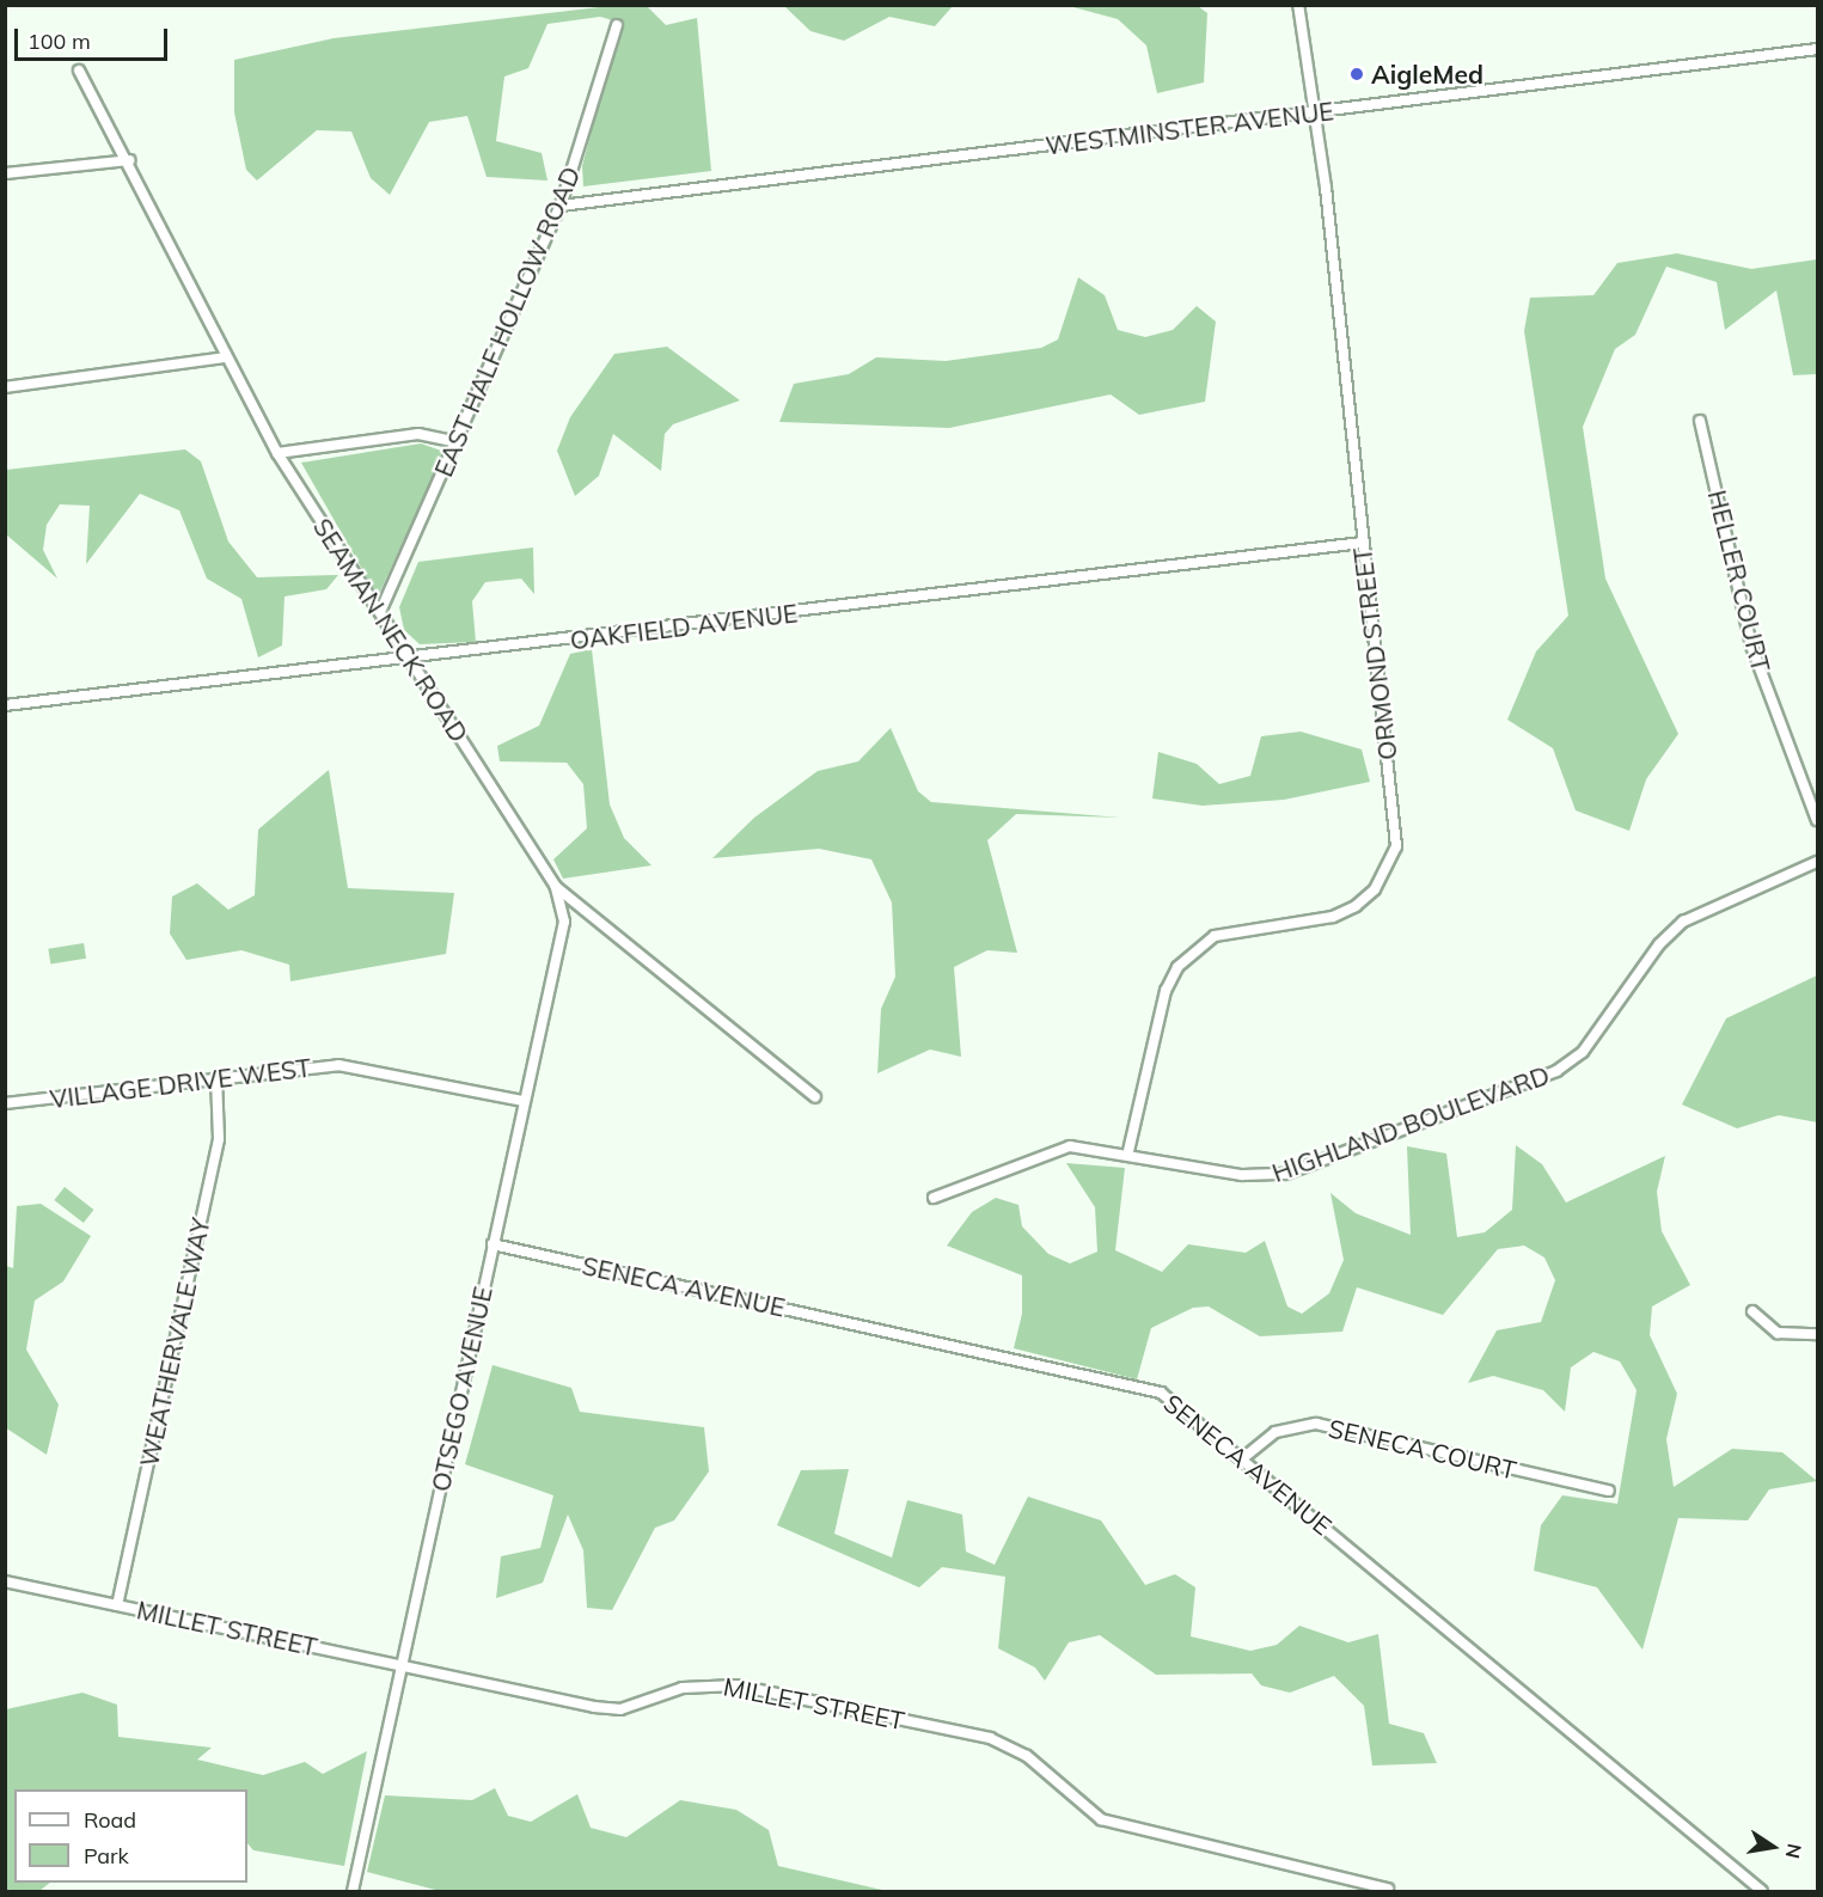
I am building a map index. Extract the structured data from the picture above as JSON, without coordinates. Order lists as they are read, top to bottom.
{
  "streets": {
    "street": [
      "WESTMINSTER AVENUE",
      "EAST HALF HOLLOW ROAD",
      "HELLER COURT",
      "OAKFIELD AVENUE",
      "SEAMAN NECK ROAD",
      "ORMOND STREET",
      "VILLAGE DRIVE WEST",
      "HIGHLAND BOULEVARD",
      "SENECA AVENUE",
      "WEATHERVALE WAY",
      "OTSEGO AVENUE",
      "SENECA COURT",
      "MILLET STREET"
    ]
  },
  "crossings": [
    ["WESTMINSTER AVENUE", "EAST HALF HOLLOW ROAD"],
    ["WESTMINSTER AVENUE", "ORMOND STREET"],
    ["EAST HALF HOLLOW ROAD", "SEAMAN NECK ROAD"],
    ["OAKFIELD AVENUE", "SEAMAN NECK ROAD"],
    ["OAKFIELD AVENUE", "ORMOND STREET"],
    ["SEAMAN NECK ROAD", "OTSEGO AVENUE"],
    ["ORMOND STREET", "HIGHLAND BOULEVARD"],
    ["VILLAGE DRIVE WEST", "WEATHERVALE WAY"],
    ["VILLAGE DRIVE WEST", "OTSEGO AVENUE"],
    ["SENECA AVENUE", "OTSEGO AVENUE"],
    ["SENECA AVENUE", "SENECA COURT"],
    ["WEATHERVALE WAY", "MILLET STREET"],
    ["OTSEGO AVENUE", "MILLET STREET"]
  ],
  "places": ["AigleMed"],
  "legend": ["Road", "Park"],
  "scale_bar": "100 m",
  "north": "right"
}
